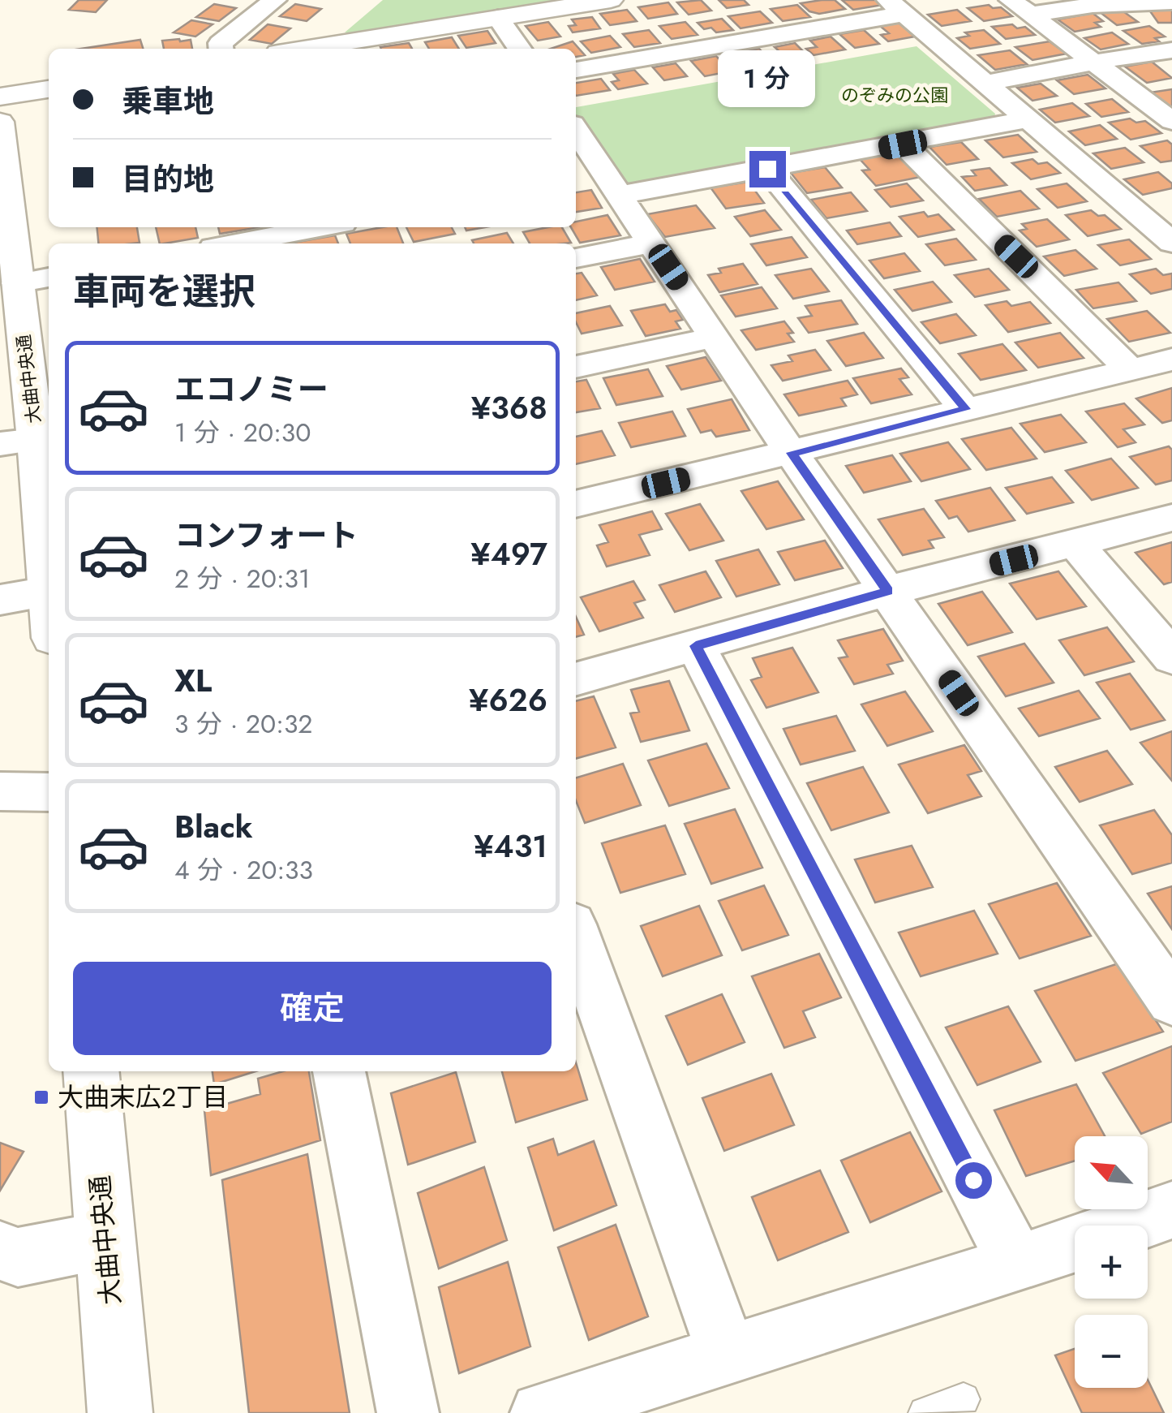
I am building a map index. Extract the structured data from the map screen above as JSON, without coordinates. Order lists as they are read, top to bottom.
{
  "streets": {
    "main road": ["大曲中央通"]
  },
  "parks": ["のぞみの公園"],
  "places": {
    "transit": ["大曲末広2丁目"]
  },
  "north": "top left",
  "page": {
    "banner": ["乗車地", "目的地"],
    "bubble": "1 分",
    "heading": "車両を選択",
    "list": [
      {
        "name": "エコノミー",
        "note": "1 分 · 20:30",
        "value": "¥368"
      },
      {
        "name": "コンフォート",
        "note": "2 分 · 20:31",
        "value": "¥497"
      },
      {
        "name": "XL",
        "note": "3 分 · 20:32",
        "value": "¥626"
      },
      {
        "name": "Black",
        "note": "4 分 · 20:33",
        "value": "¥431"
      }
    ],
    "buttons": "確定",
    "map_buttons": ["+", "−"]
  }
}
